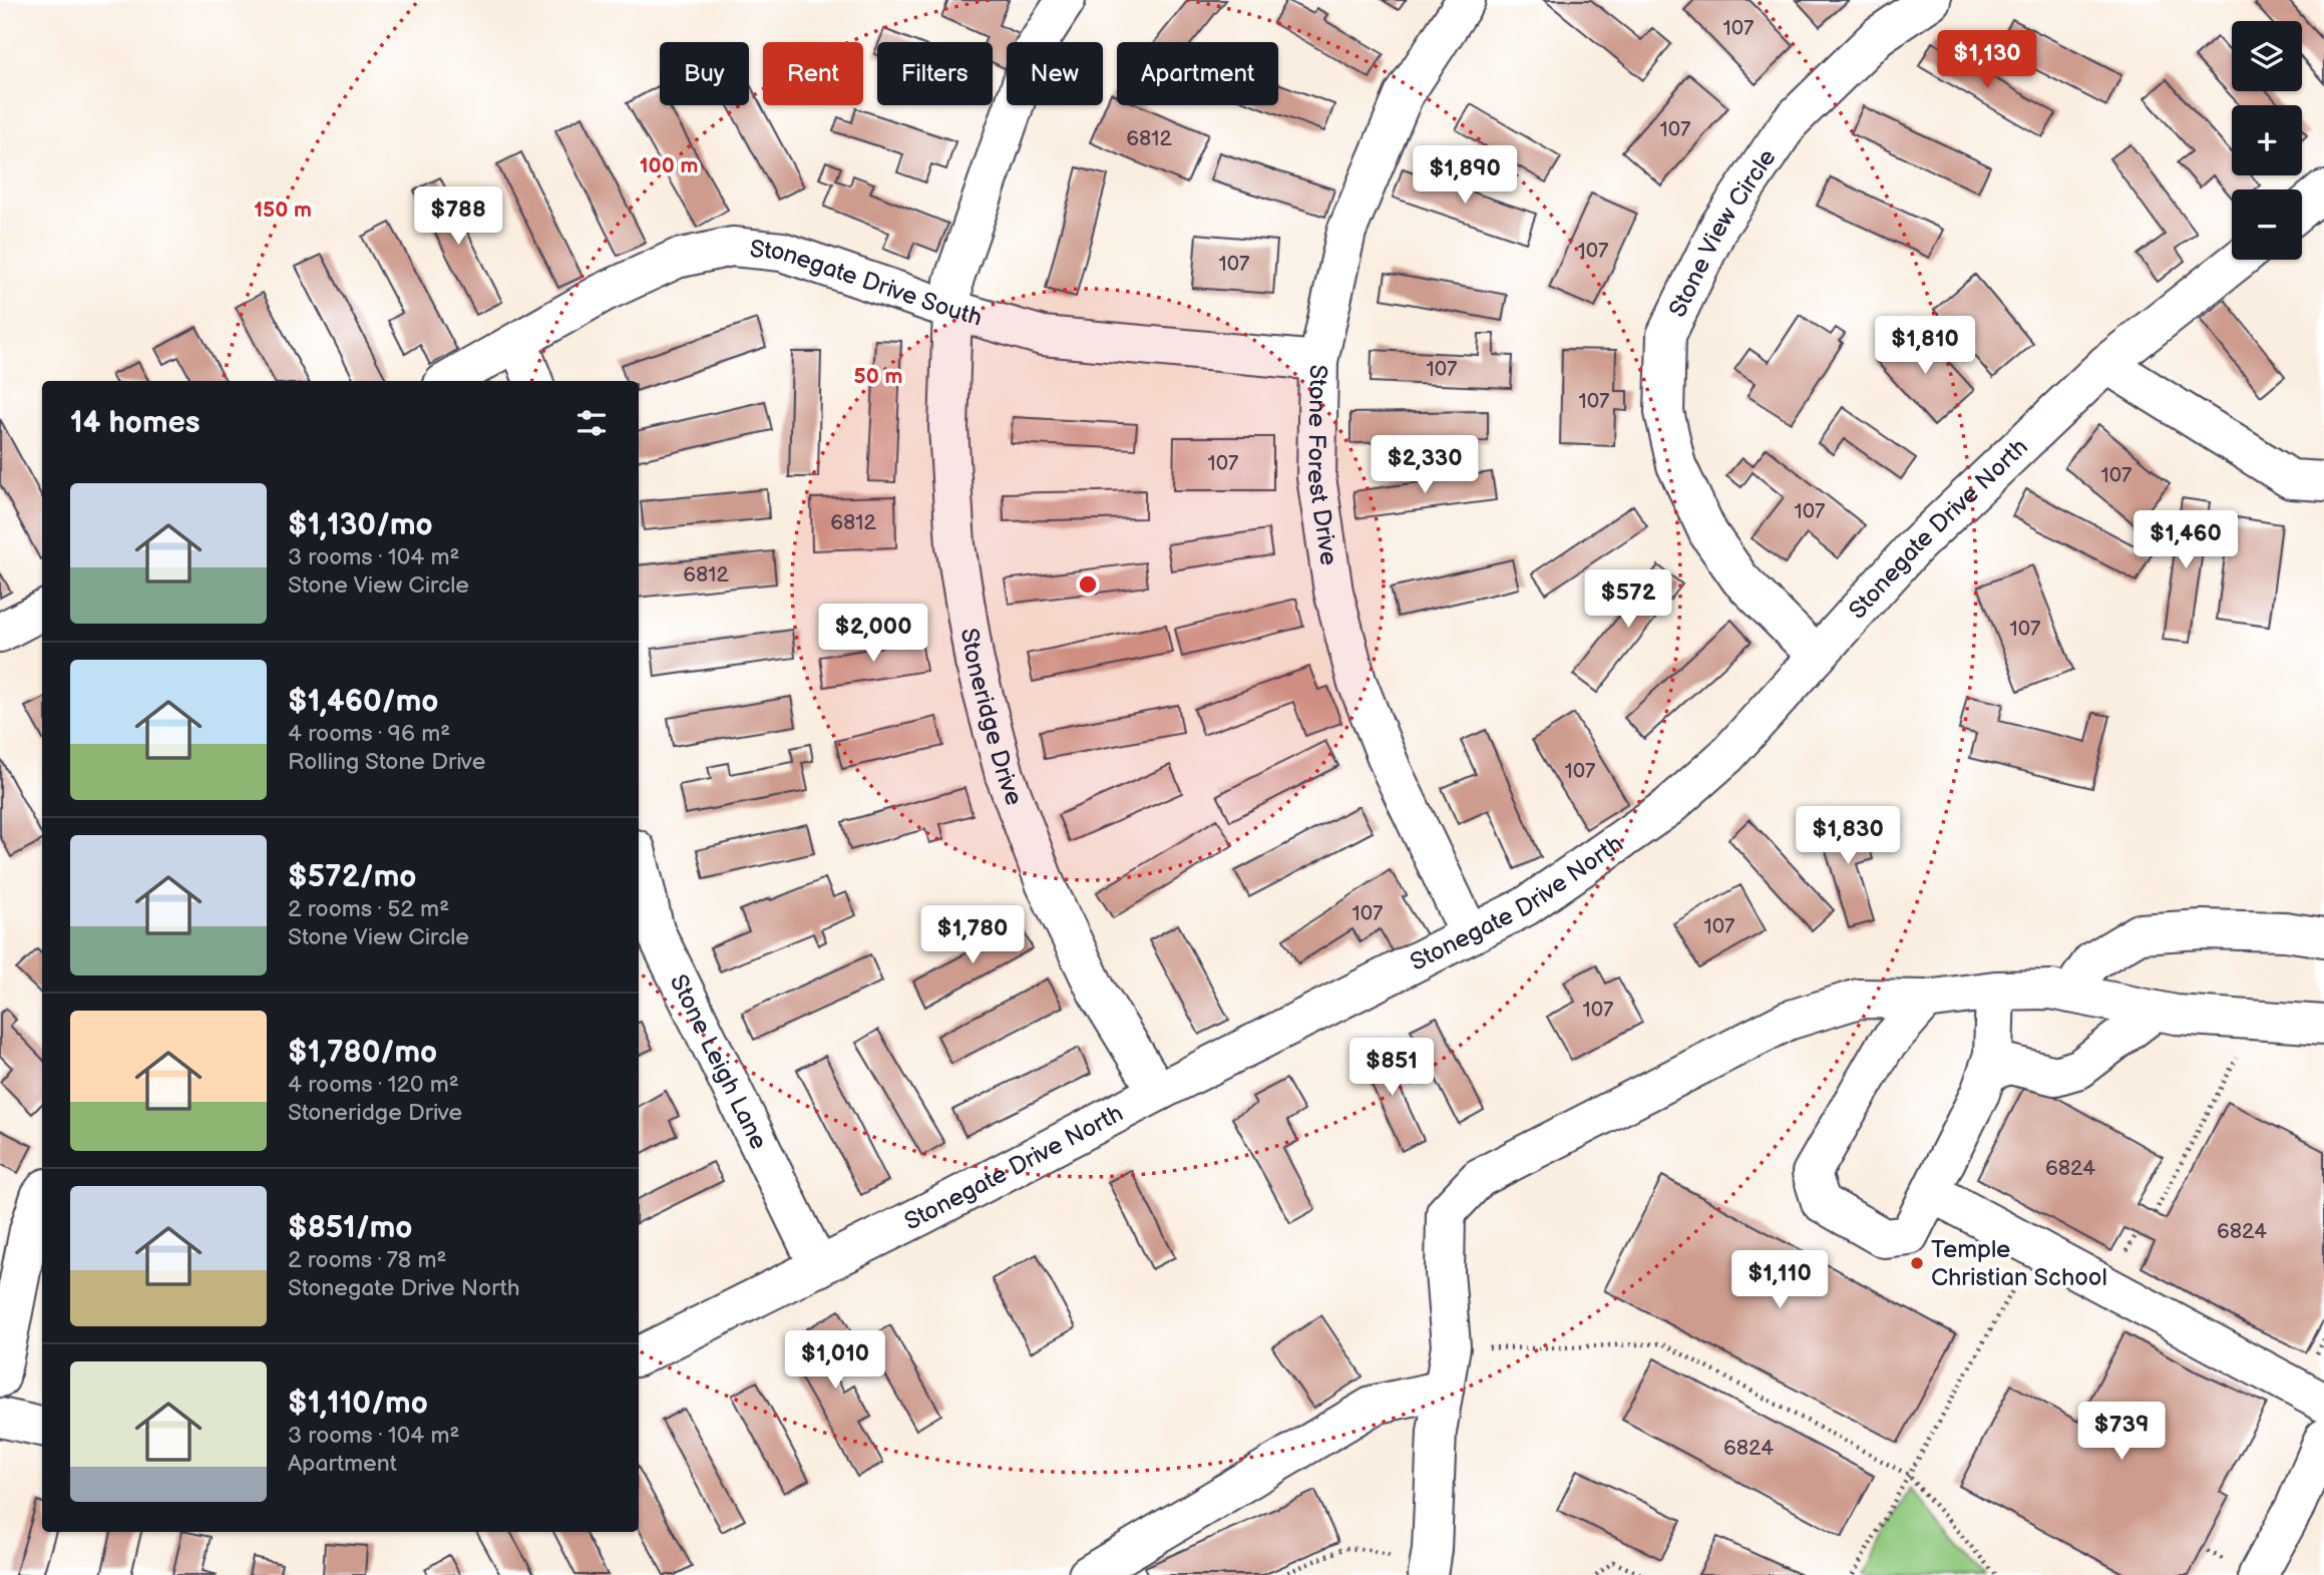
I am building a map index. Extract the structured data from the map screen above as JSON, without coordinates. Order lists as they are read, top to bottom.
{
  "streets": {
    "street": [
      "Stone View Circle",
      "Stonegate Drive South",
      "Stone Forest Drive",
      "Stonegate Drive North",
      "Stoneridge Drive",
      "Stone Leigh Lane"
    ]
  },
  "crossings": [
    ["Stone View Circle", "Stonegate Drive North"],
    ["Stonegate Drive South", "Stone Forest Drive"],
    ["Stonegate Drive South", "Stoneridge Drive"],
    ["Stone Forest Drive", "Stonegate Drive North"],
    ["Stonegate Drive North", "Stoneridge Drive"],
    ["Stonegate Drive North", "Stone Leigh Lane"]
  ],
  "places": ["Temple Christian School"],
  "house_numbers": [
    "107",
    "107",
    "6812",
    "107",
    "107",
    "107",
    "107",
    "107",
    "107",
    "107",
    "6812",
    "6812",
    "107",
    "107",
    "107",
    "107",
    "107",
    "6824",
    "6824",
    "6824"
  ],
  "page": {
    "map_buttons": ["+", "−"],
    "price": [
      "$1,130",
      "$1,890",
      "$788",
      "$1,810",
      "$2,330",
      "$1,460",
      "$572",
      "$2,000",
      "$1,830",
      "$1,780",
      "$851",
      "$1,110",
      "$1,010",
      "$739"
    ],
    "chip": [
      "Buy",
      "Rent",
      "Filters",
      "New",
      "Apartment"
    ],
    "heading": "14 homes",
    "list": [
      {
        "name": "$1,130/mo",
        "note": "3 rooms · 104 m² · Stone View Circle"
      },
      {
        "name": "$1,460/mo",
        "note": "4 rooms · 96 m² · Rolling Stone Drive"
      },
      {
        "name": "$572/mo",
        "note": "2 rooms · 52 m² · Stone View Circle"
      },
      {
        "name": "$1,780/mo",
        "note": "4 rooms · 120 m² · Stoneridge Drive"
      },
      {
        "name": "$851/mo",
        "note": "2 rooms · 78 m² · Stonegate Drive North"
      },
      {
        "name": "$1,110/mo",
        "note": "3 rooms · 104 m² · Apartment"
      }
    ]
  },
  "rings": ["100 m", "150 m", "50 m"]
}
